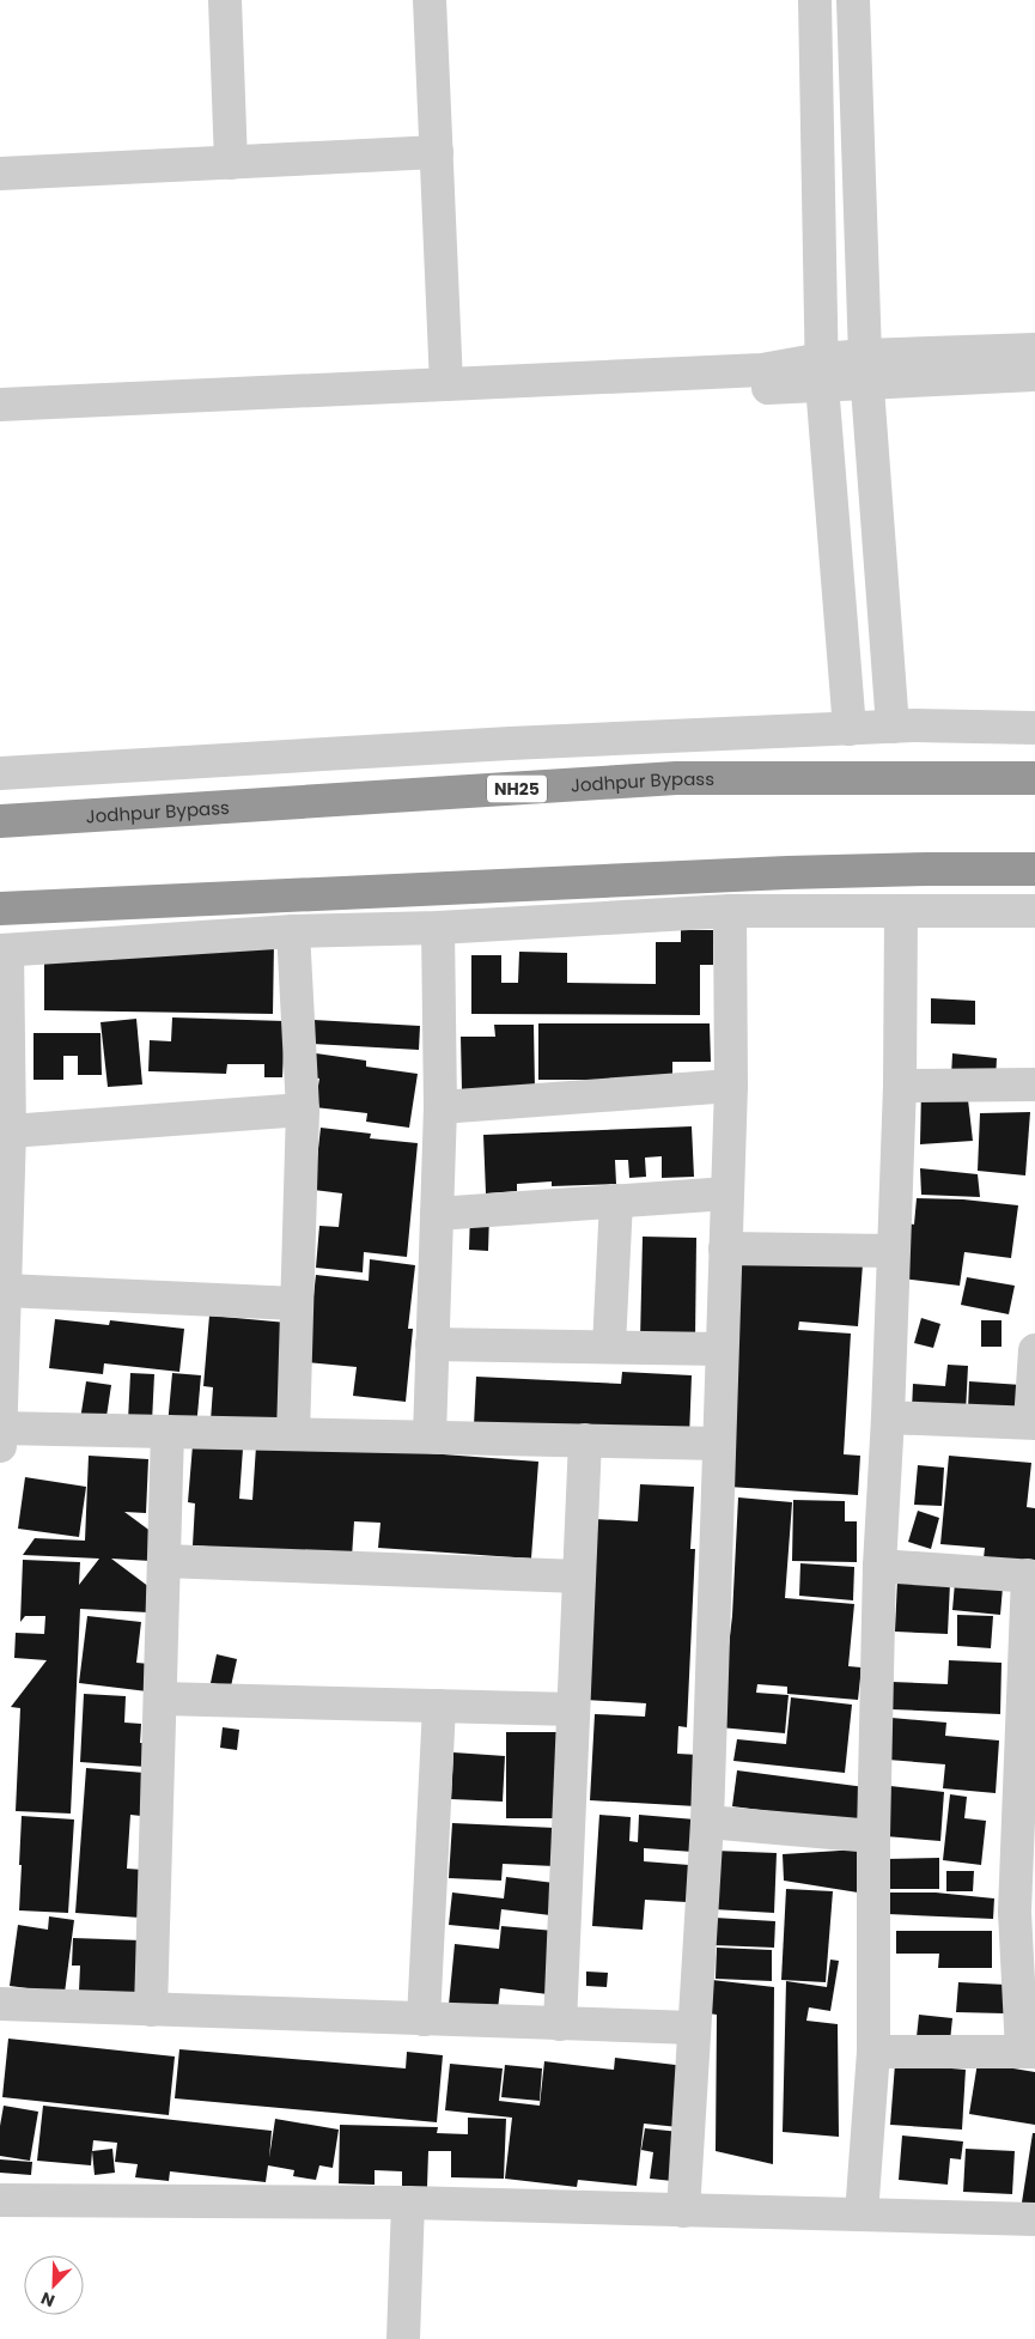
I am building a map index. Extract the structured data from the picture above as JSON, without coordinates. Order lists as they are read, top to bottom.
{
  "streets": {
    "highway": ["Jodhpur Bypass", "NH25"]
  },
  "north": "bottom left"
}
